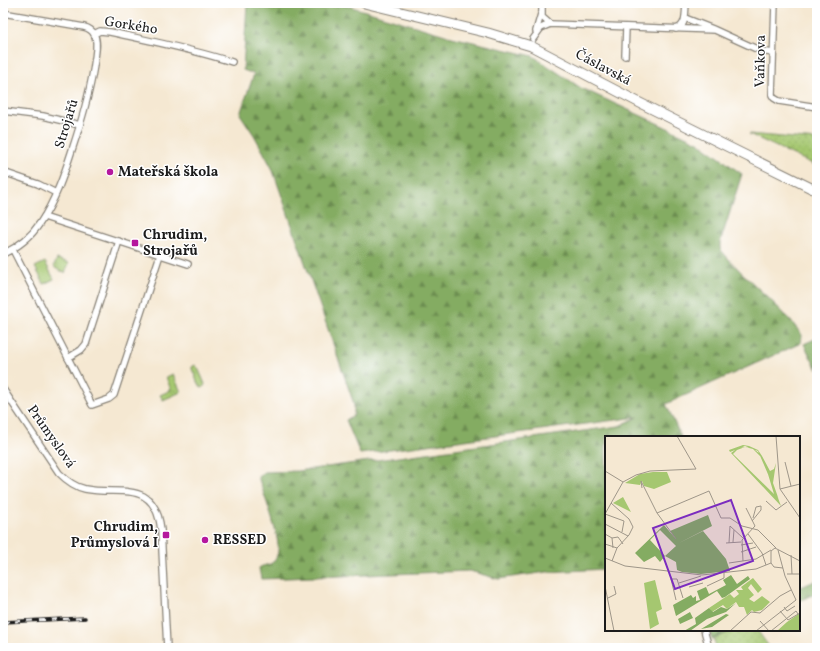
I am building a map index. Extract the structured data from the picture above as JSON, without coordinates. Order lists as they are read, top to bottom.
{
  "streets": {
    "main road": ["Čáslavská"],
    "street": [
      "Gorkého",
      "Vaňkova",
      "Strojařů",
      "Průmyslová"
    ]
  },
  "crossings": [
    ["Gorkého", "Strojařů"]
  ],
  "places": {
    "other": ["Mateřská škola", "RESSED"],
    "transit": ["Chrudim, Strojařů", "Chrudim, Průmyslová I"]
  }
}
